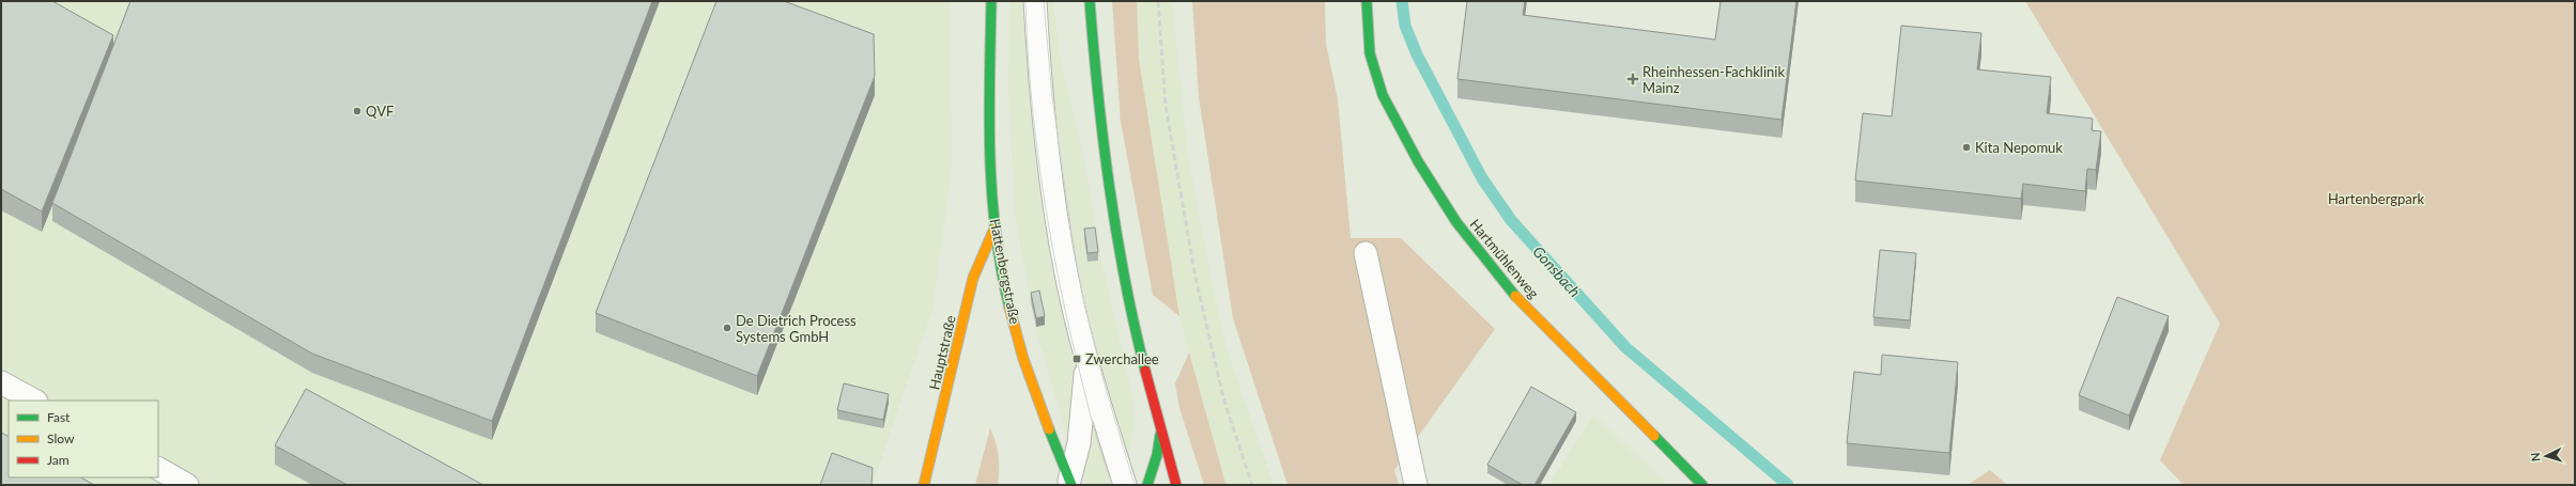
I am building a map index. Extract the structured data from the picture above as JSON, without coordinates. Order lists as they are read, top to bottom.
{
  "streets": {
    "main road": ["Hartmühlenweg", "Hattenbergstraße", "Hauptstraße"]
  },
  "crossings": [
    ["Hattenbergstraße", "Hauptstraße"]
  ],
  "water": ["Gonsbach"],
  "parks": ["Hartenbergpark"],
  "places": {
    "health": ["Rheinhessen-Fachklinik Mainz"],
    "other": ["QVF", "Kita Nepomuk", "De Dietrich Process Systems GmbH"],
    "transit": ["Zwerchallee"]
  },
  "legend": ["Fast", "Slow", "Jam"],
  "north": "left"
}
